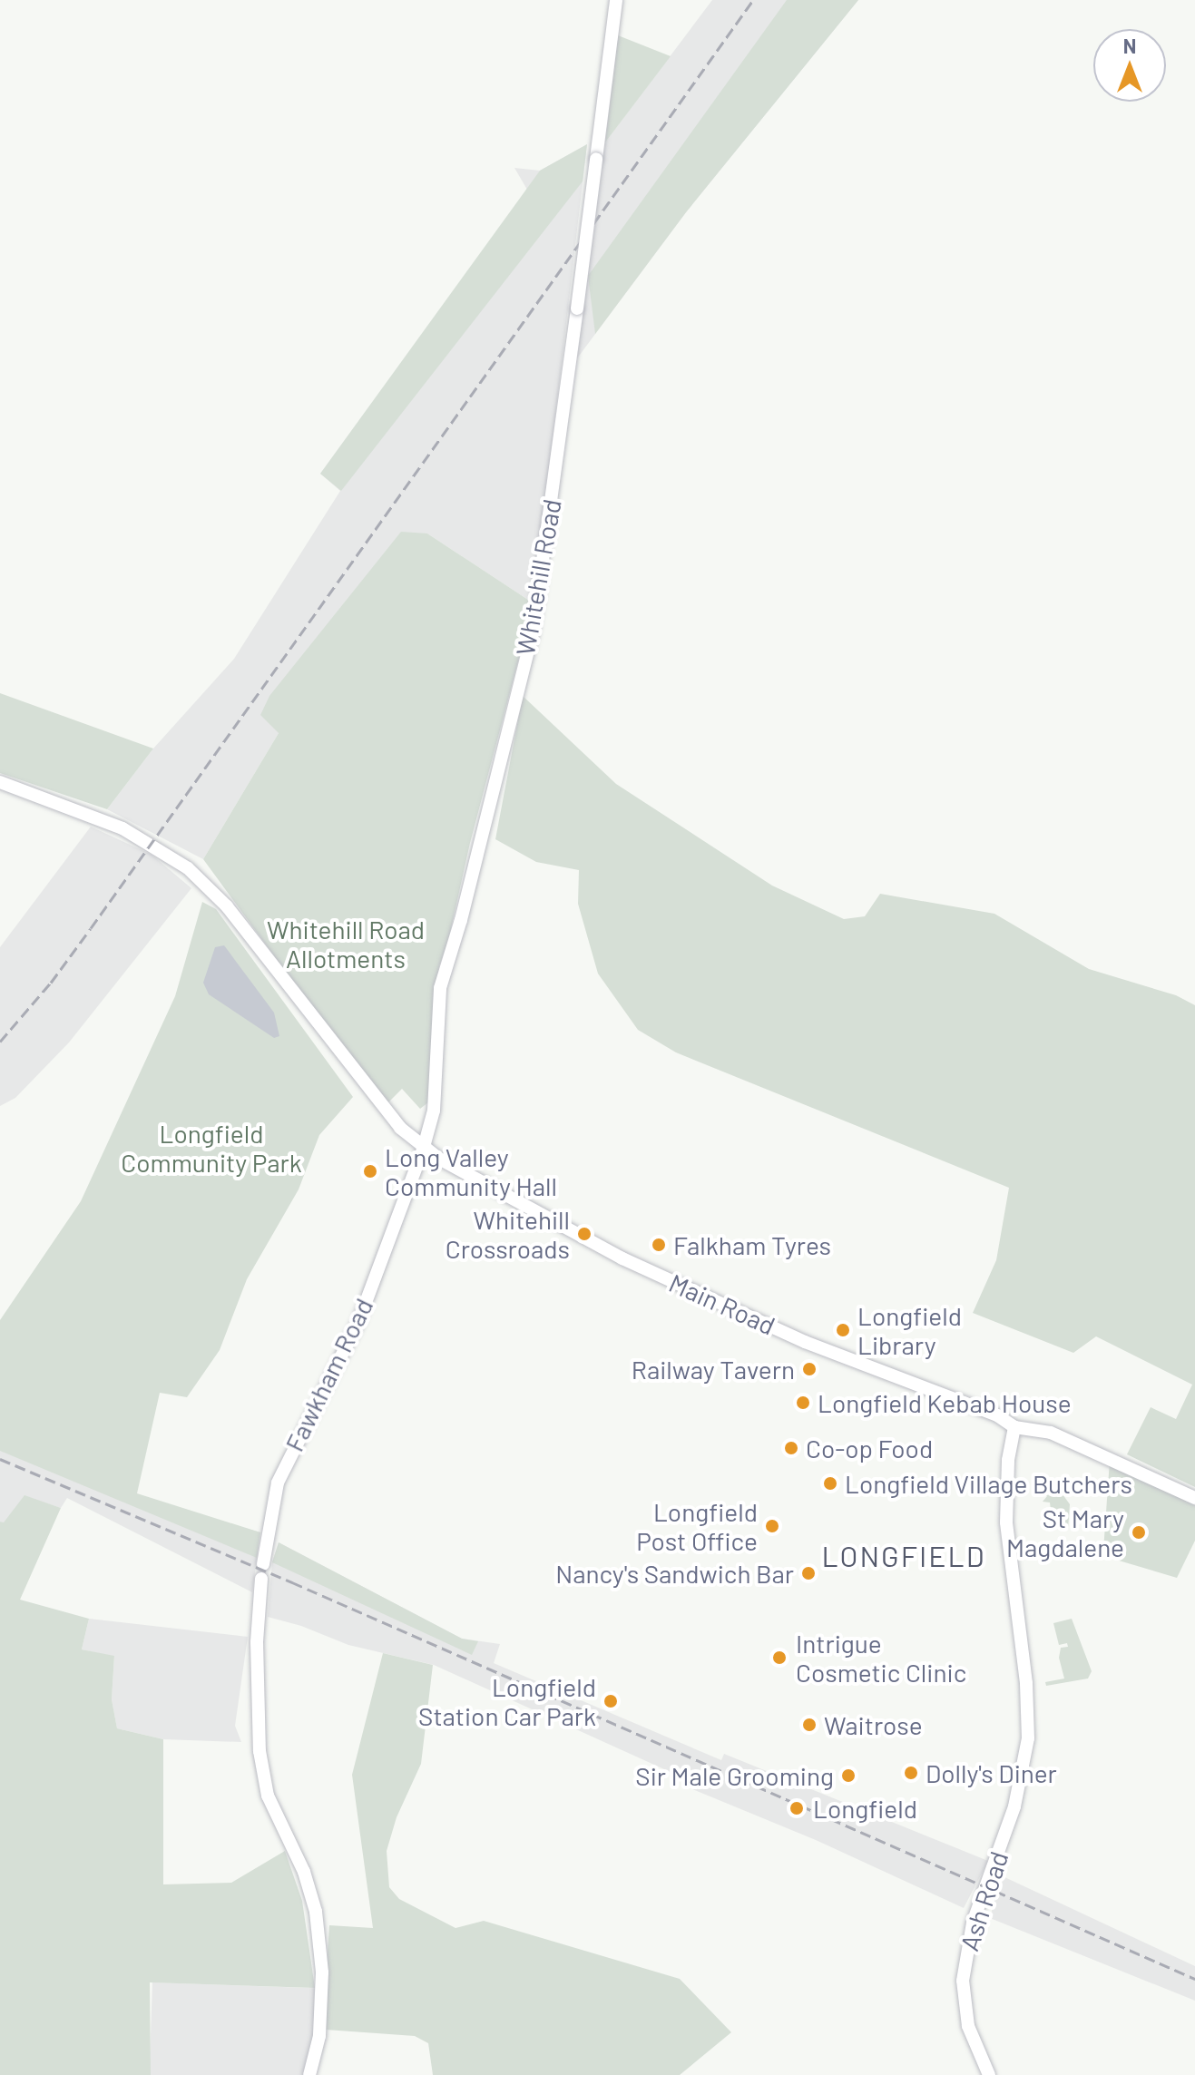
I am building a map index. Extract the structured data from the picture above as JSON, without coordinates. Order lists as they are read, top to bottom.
{
  "streets": {
    "main road": [
      "Whitehill Road",
      "Main Road",
      "Fawkham Road",
      "Ash Road"
    ]
  },
  "crossings": [
    ["Whitehill Road", "Main Road"],
    ["Whitehill Road", "Fawkham Road"],
    ["Main Road", "Fawkham Road"],
    ["Main Road", "Ash Road"]
  ],
  "districts": ["LONGFIELD"],
  "parks": ["Whitehill Road Allotments", "Longfield Community Park"],
  "places": [
    "Long Valley Community Hall",
    "Whitehill Crossroads",
    "Falkham Tyres",
    "Longfield Library",
    "Railway Tavern",
    "Longfield Kebab House",
    "Co-op Food",
    "Longfield Village Butchers",
    "Longfield Post Office",
    "St Mary Magdalene",
    "Nancy's Sandwich Bar",
    "Intrigue Cosmetic Clinic",
    "Longfield Station Car Park",
    "Waitrose",
    "Dolly's Diner",
    "Sir Male Grooming",
    "Longfield"
  ],
  "north": "top"
}
